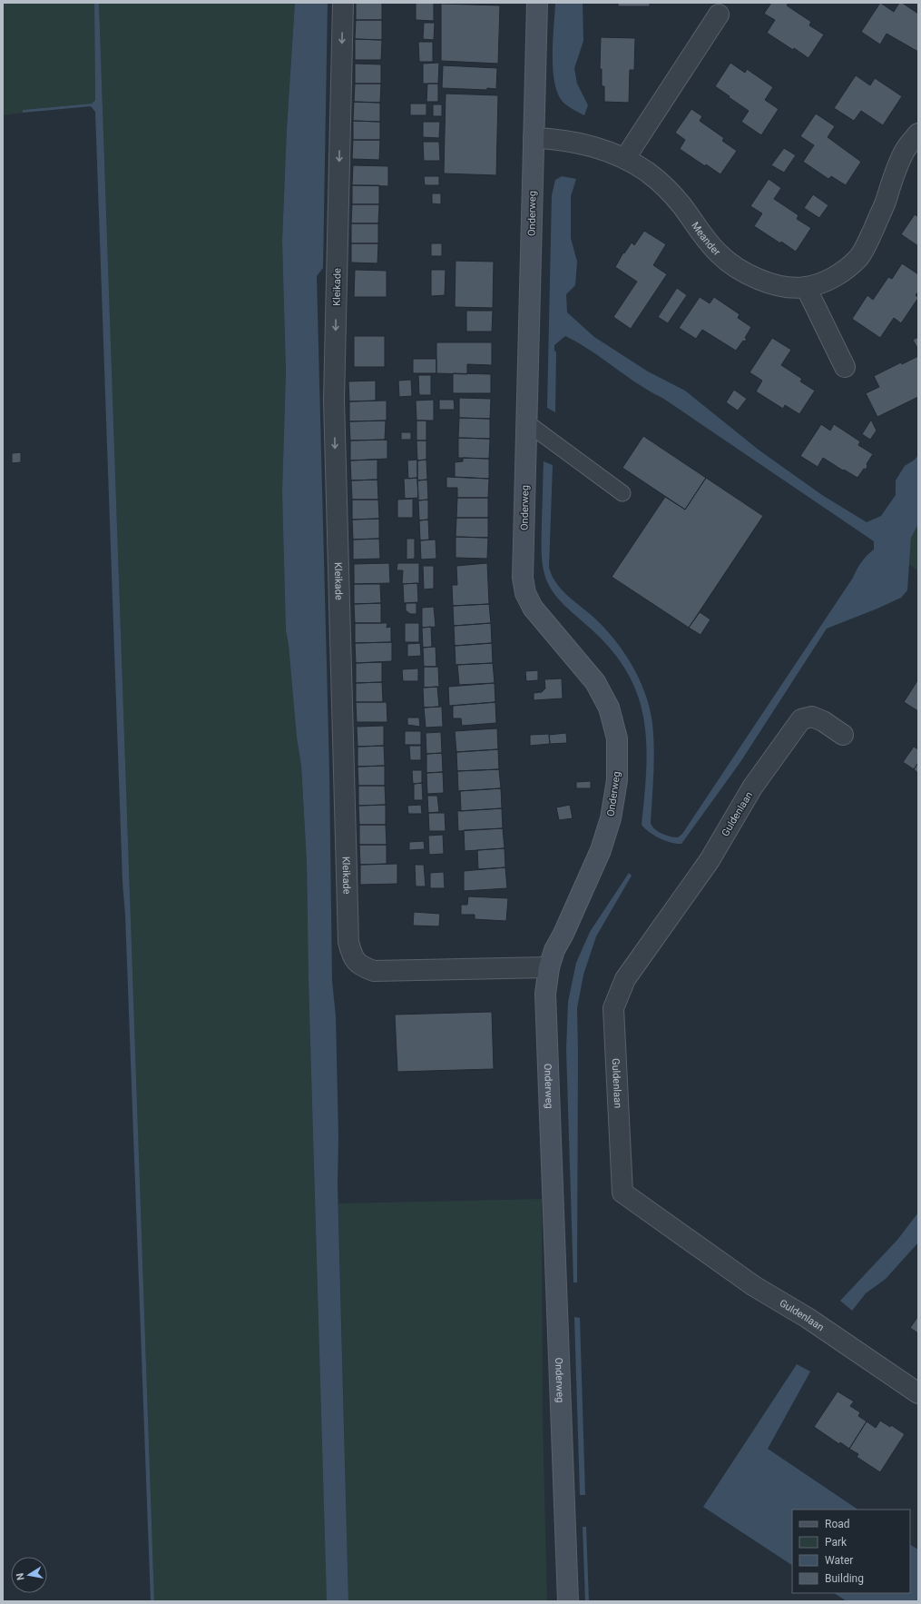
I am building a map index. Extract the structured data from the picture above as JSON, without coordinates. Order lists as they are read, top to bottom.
{
  "streets": {
    "street": [
      "Onderweg",
      "Meander",
      "Kleikade",
      "Guldenlaan"
    ]
  },
  "crossings": [
    ["Onderweg", "Meander"],
    ["Onderweg", "Kleikade"]
  ],
  "one_way": ["Kleikade"],
  "legend": [
    "Road",
    "Park",
    "Water",
    "Building"
  ],
  "north": "left"
}
